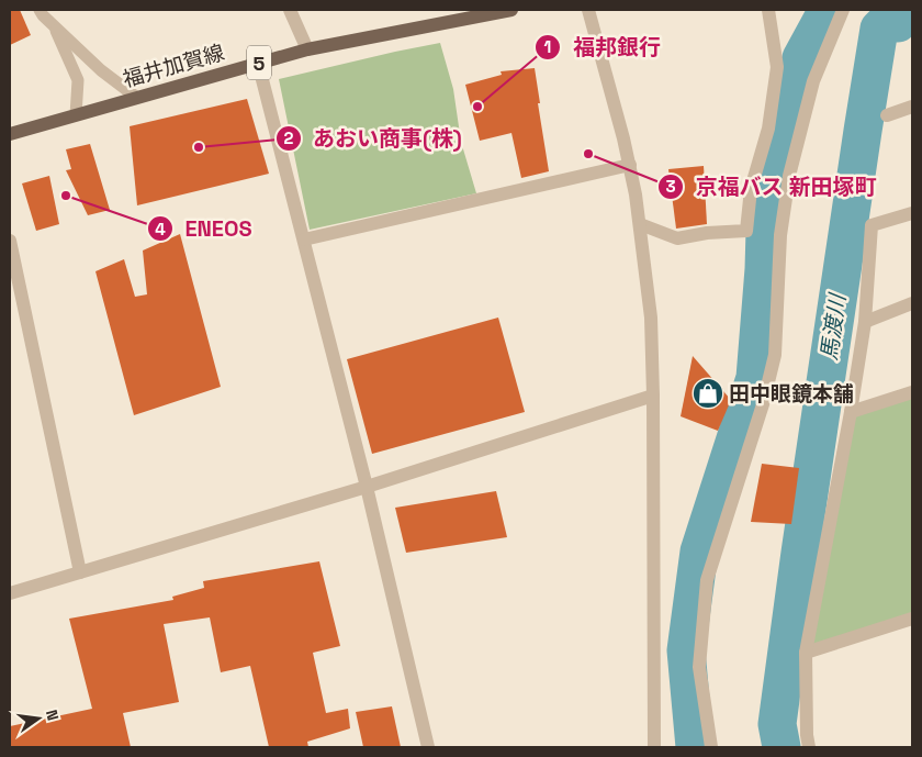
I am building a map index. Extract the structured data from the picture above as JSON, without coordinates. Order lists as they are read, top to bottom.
{
  "streets": {
    "main road": ["5", "福井加賀線"]
  },
  "water": ["馬渡川"],
  "places": {
    "other": [
      "福邦銀行",
      "あおい商事(株)",
      "京福バス 新田塚町",
      "ENEOS"
    ],
    "shop": ["田中眼鏡本舗"]
  },
  "north": "right"
}
